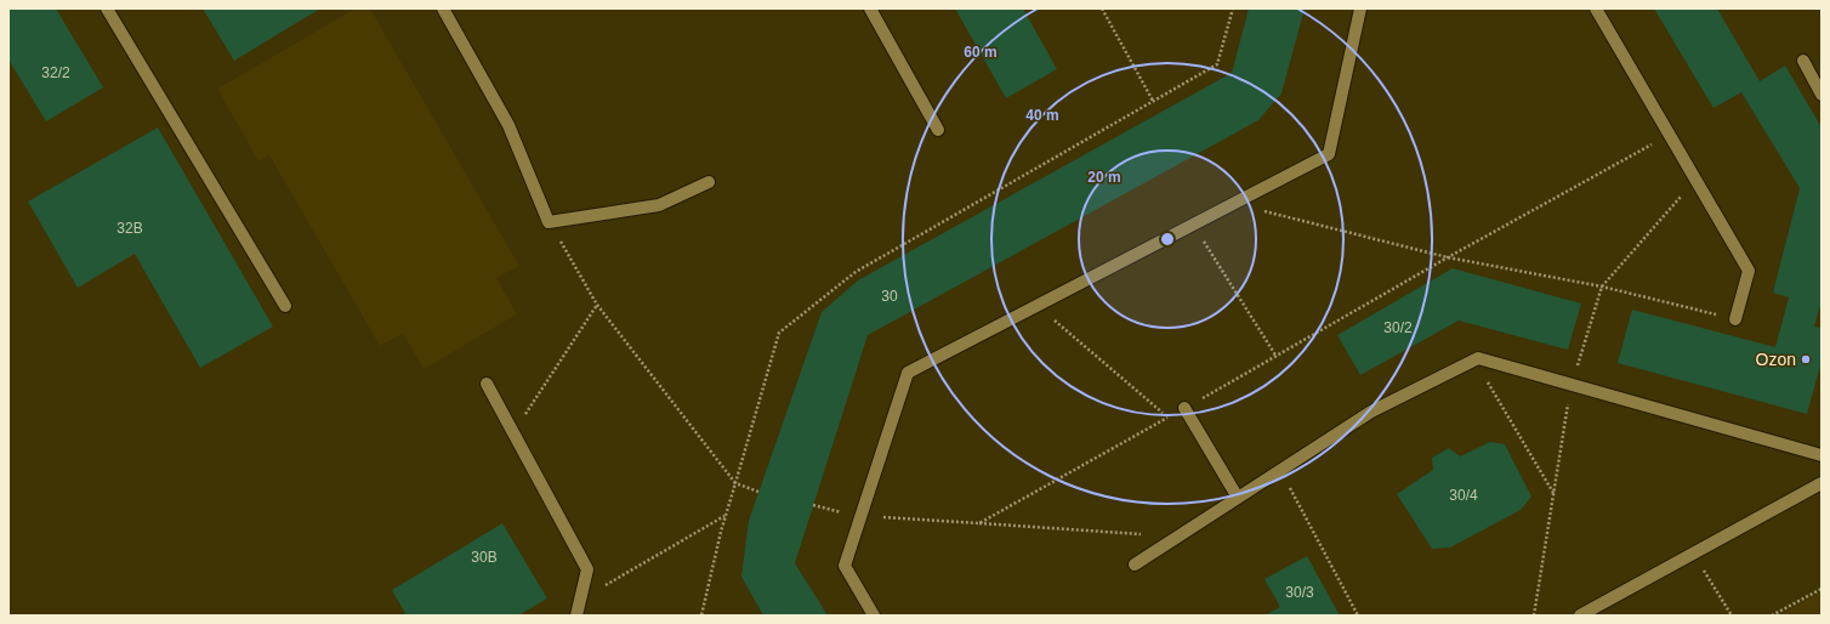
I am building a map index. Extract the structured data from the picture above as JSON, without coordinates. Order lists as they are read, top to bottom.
{
  "places": ["Ozon"],
  "house_numbers": [
    "32/2",
    "32В",
    "30",
    "30/2",
    "30/4",
    "30В",
    "30/3"
  ],
  "rings": ["60 m", "40 m", "20 m"]
}
